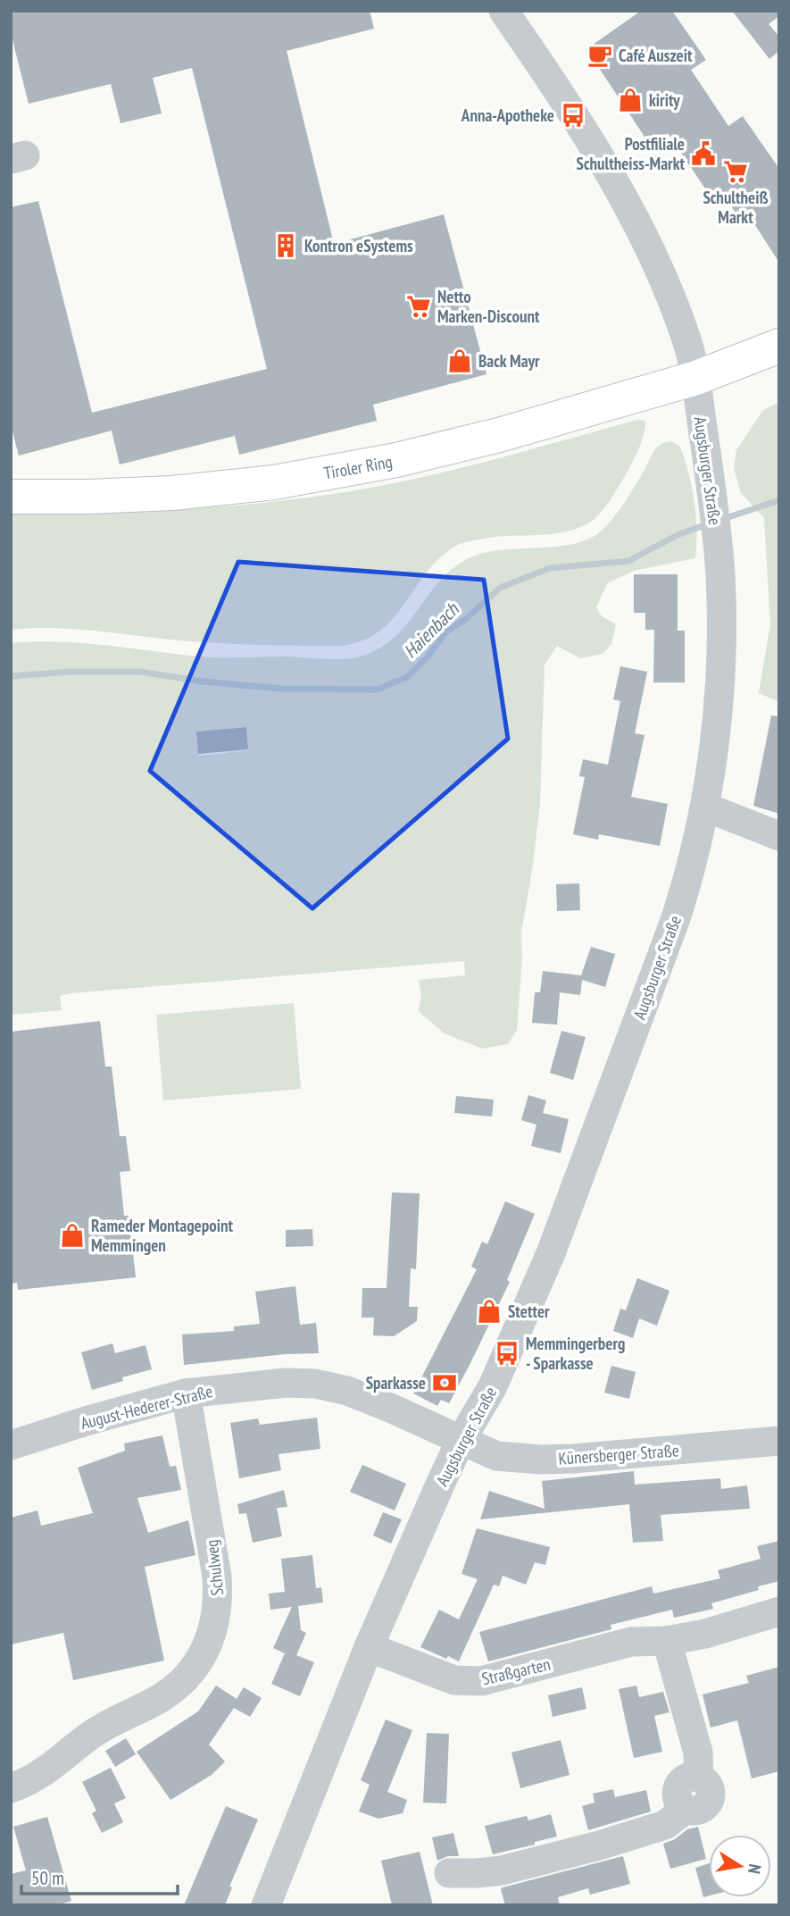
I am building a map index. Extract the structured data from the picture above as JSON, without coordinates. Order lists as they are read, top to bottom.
{
  "streets": {
    "main road": ["Tiroler Ring"],
    "street": [
      "Augsburger Straße",
      "August-Hederer-Straße",
      "Künersberger Straße",
      "Schulweg",
      "Straßgarten"
    ]
  },
  "crossings": [
    ["Tiroler Ring", "Augsburger Straße"],
    ["Augsburger Straße", "August-Hederer-Straße"],
    ["Augsburger Straße", "Künersberger Straße"],
    ["Augsburger Straße", "Straßgarten"],
    ["August-Hederer-Straße", "Künersberger Straße"],
    ["August-Hederer-Straße", "Schulweg"]
  ],
  "water": ["Haienbach"],
  "places": {
    "cafe": ["Café Auszeit"],
    "shop": [
      "kirity",
      "Back Mayr",
      "Rameder Montagepoint Memmingen",
      "Stetter"
    ],
    "bus stop": ["Anna-Apotheke", "Memmingerberg - Sparkasse"],
    "public building": ["Postfiliale Schultheiss-Markt"],
    "supermarket": ["Schultheiß Markt", "Netto Marken-Discount"],
    "building": ["Kontron eSystems"],
    "bank": ["Sparkasse"]
  },
  "scale_bar": "50 m",
  "north": "right"
}
